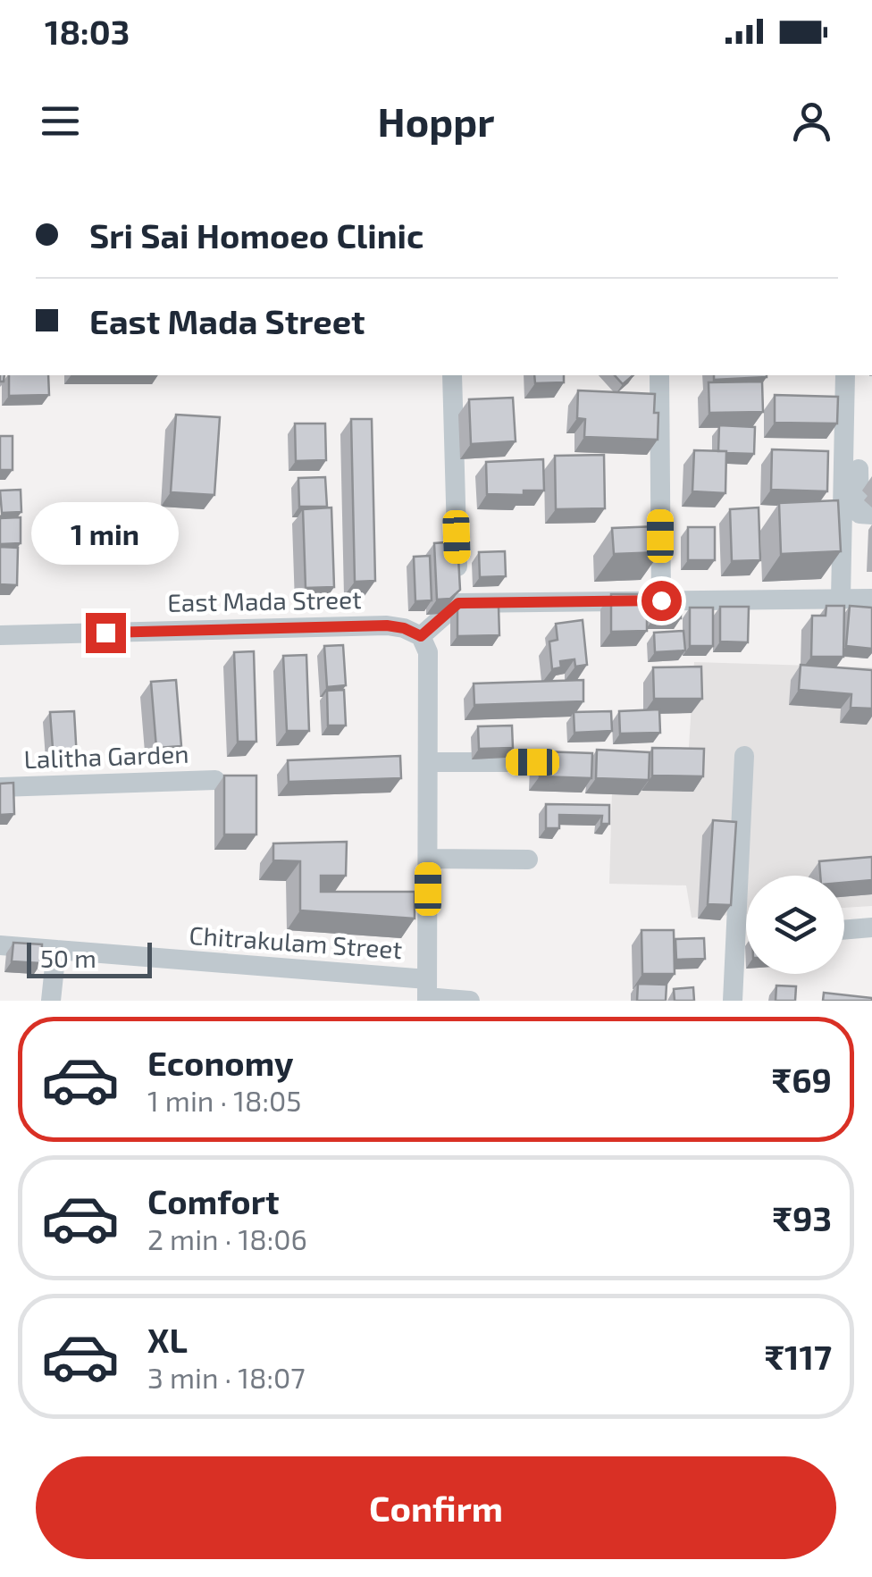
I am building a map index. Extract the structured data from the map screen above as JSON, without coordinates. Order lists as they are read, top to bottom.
{
  "streets": {
    "street": ["East Mada Street", "Lalitha Garden", "Chitrakulam Street"]
  },
  "scale_bar": "50 m",
  "page": {
    "status": "18:03",
    "header": "Hoppr",
    "banner": ["Sri Sai Homoeo Clinic", "East Mada Street"],
    "bubble": "1 min",
    "scale": "50 m",
    "list": [
      {
        "name": "Economy",
        "note": "1 min · 18:05",
        "value": "₹69"
      },
      {
        "name": "Comfort",
        "note": "2 min · 18:06",
        "value": "₹93"
      },
      {
        "name": "XL",
        "note": "3 min · 18:07",
        "value": "₹117"
      }
    ],
    "buttons": "Confirm"
  }
}
